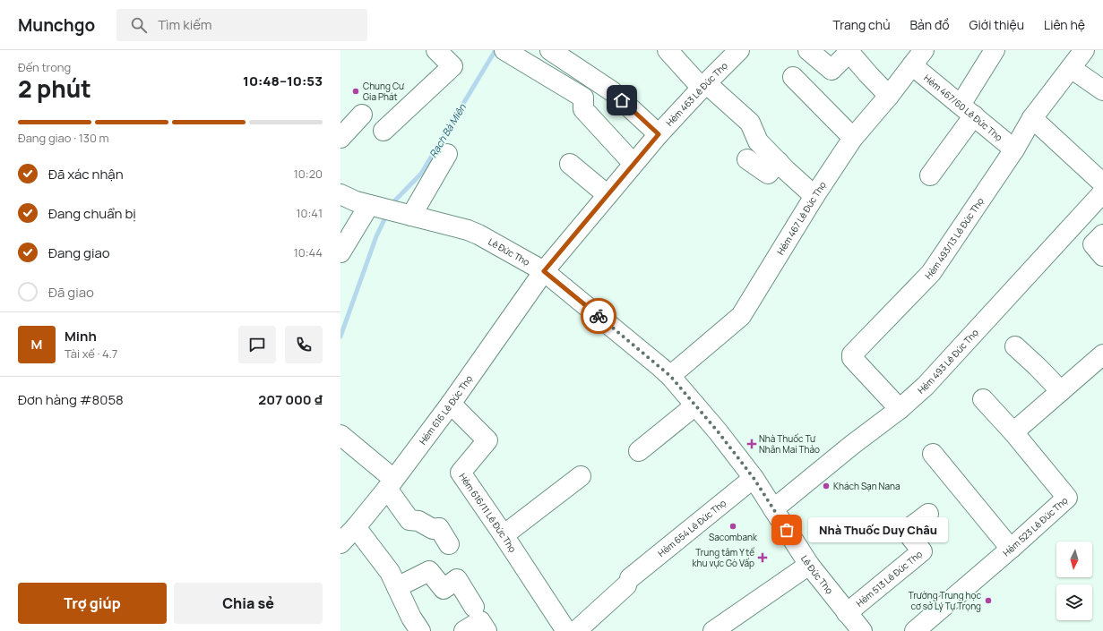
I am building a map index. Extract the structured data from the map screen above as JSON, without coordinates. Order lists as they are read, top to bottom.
{
  "streets": {
    "street": [
      "Hẻm 463 Lê Đức Thọ",
      "Hẻm 467/60 Lê Đức Thọ",
      "Hẻm 467 Lê Đức Thọ",
      "Hẻm 493/13 Lê Đức Thọ",
      "Lê Đức Thọ",
      "Hẻm 493 Lê Đức Thọ",
      "Hẻm 616 Lê Đức Thọ",
      "Hẻm 616/11 Lê Đức Thọ",
      "Hẻm 523 Lê Đức Thọ",
      "Hẻm 654 Lê Đức Thọ",
      "Hẻm 513 Lê Đức Thọ"
    ]
  },
  "crossings": [
    ["Hẻm 463 Lê Đức Thọ", "Lê Đức Thọ"],
    ["Hẻm 463 Lê Đức Thọ", "Hẻm 616 Lê Đức Thọ"],
    ["Hẻm 467/60 Lê Đức Thọ", "Hẻm 467 Lê Đức Thọ"],
    ["Hẻm 467/60 Lê Đức Thọ", "Hẻm 493/13 Lê Đức Thọ"],
    ["Hẻm 467 Lê Đức Thọ", "Lê Đức Thọ"],
    ["Hẻm 493/13 Lê Đức Thọ", "Hẻm 493 Lê Đức Thọ"],
    ["Lê Đức Thọ", "Hẻm 493 Lê Đức Thọ"],
    ["Lê Đức Thọ", "Hẻm 616 Lê Đức Thọ"],
    ["Lê Đức Thọ", "Hẻm 654 Lê Đức Thọ"],
    ["Lê Đức Thọ", "Hẻm 513 Lê Đức Thọ"],
    ["Hẻm 616 Lê Đức Thọ", "Hẻm 616/11 Lê Đức Thọ"]
  ],
  "water": ["Rạch Bà Miên"],
  "places": {
    "other": [
      "Chung Cư Gia Phát",
      "Khách Sạn Nana",
      "Sacombank",
      "Nhà Thuốc Duy Châu",
      "Trường Trung học cơ sở Lý Tự Trọng"
    ],
    "health": ["Nhà Thuốc Tư Nhân Mai Thảo", "Trung tâm Y tế khu vực Gò Vấp"]
  },
  "north": "bottom",
  "page": {
    "header": "Munchgo",
    "search": "Tìm kiếm",
    "nav": [
      "Trang chủ",
      "Bản đồ",
      "Giới thiệu",
      "Liên hệ"
    ],
    "heading": ["2 phút", "Đến trong", "10:48–10:53"],
    "panel": [
      "Minh",
      "Tài xế · 4.7",
      "Đơn hàng #8058",
      "207 000 ₫"
    ],
    "bar": "Đang giao · 130 m",
    "list": [
      ["Đã xác nhận", "10:20"],
      ["Đang chuẩn bị", "10:41"],
      ["Đang giao", "10:44"],
      "Đã giao"
    ],
    "round": "M",
    "bubble": "Nhà Thuốc Duy Châu",
    "buttons": ["Trợ giúp", "Chia sẻ"]
  }
}
